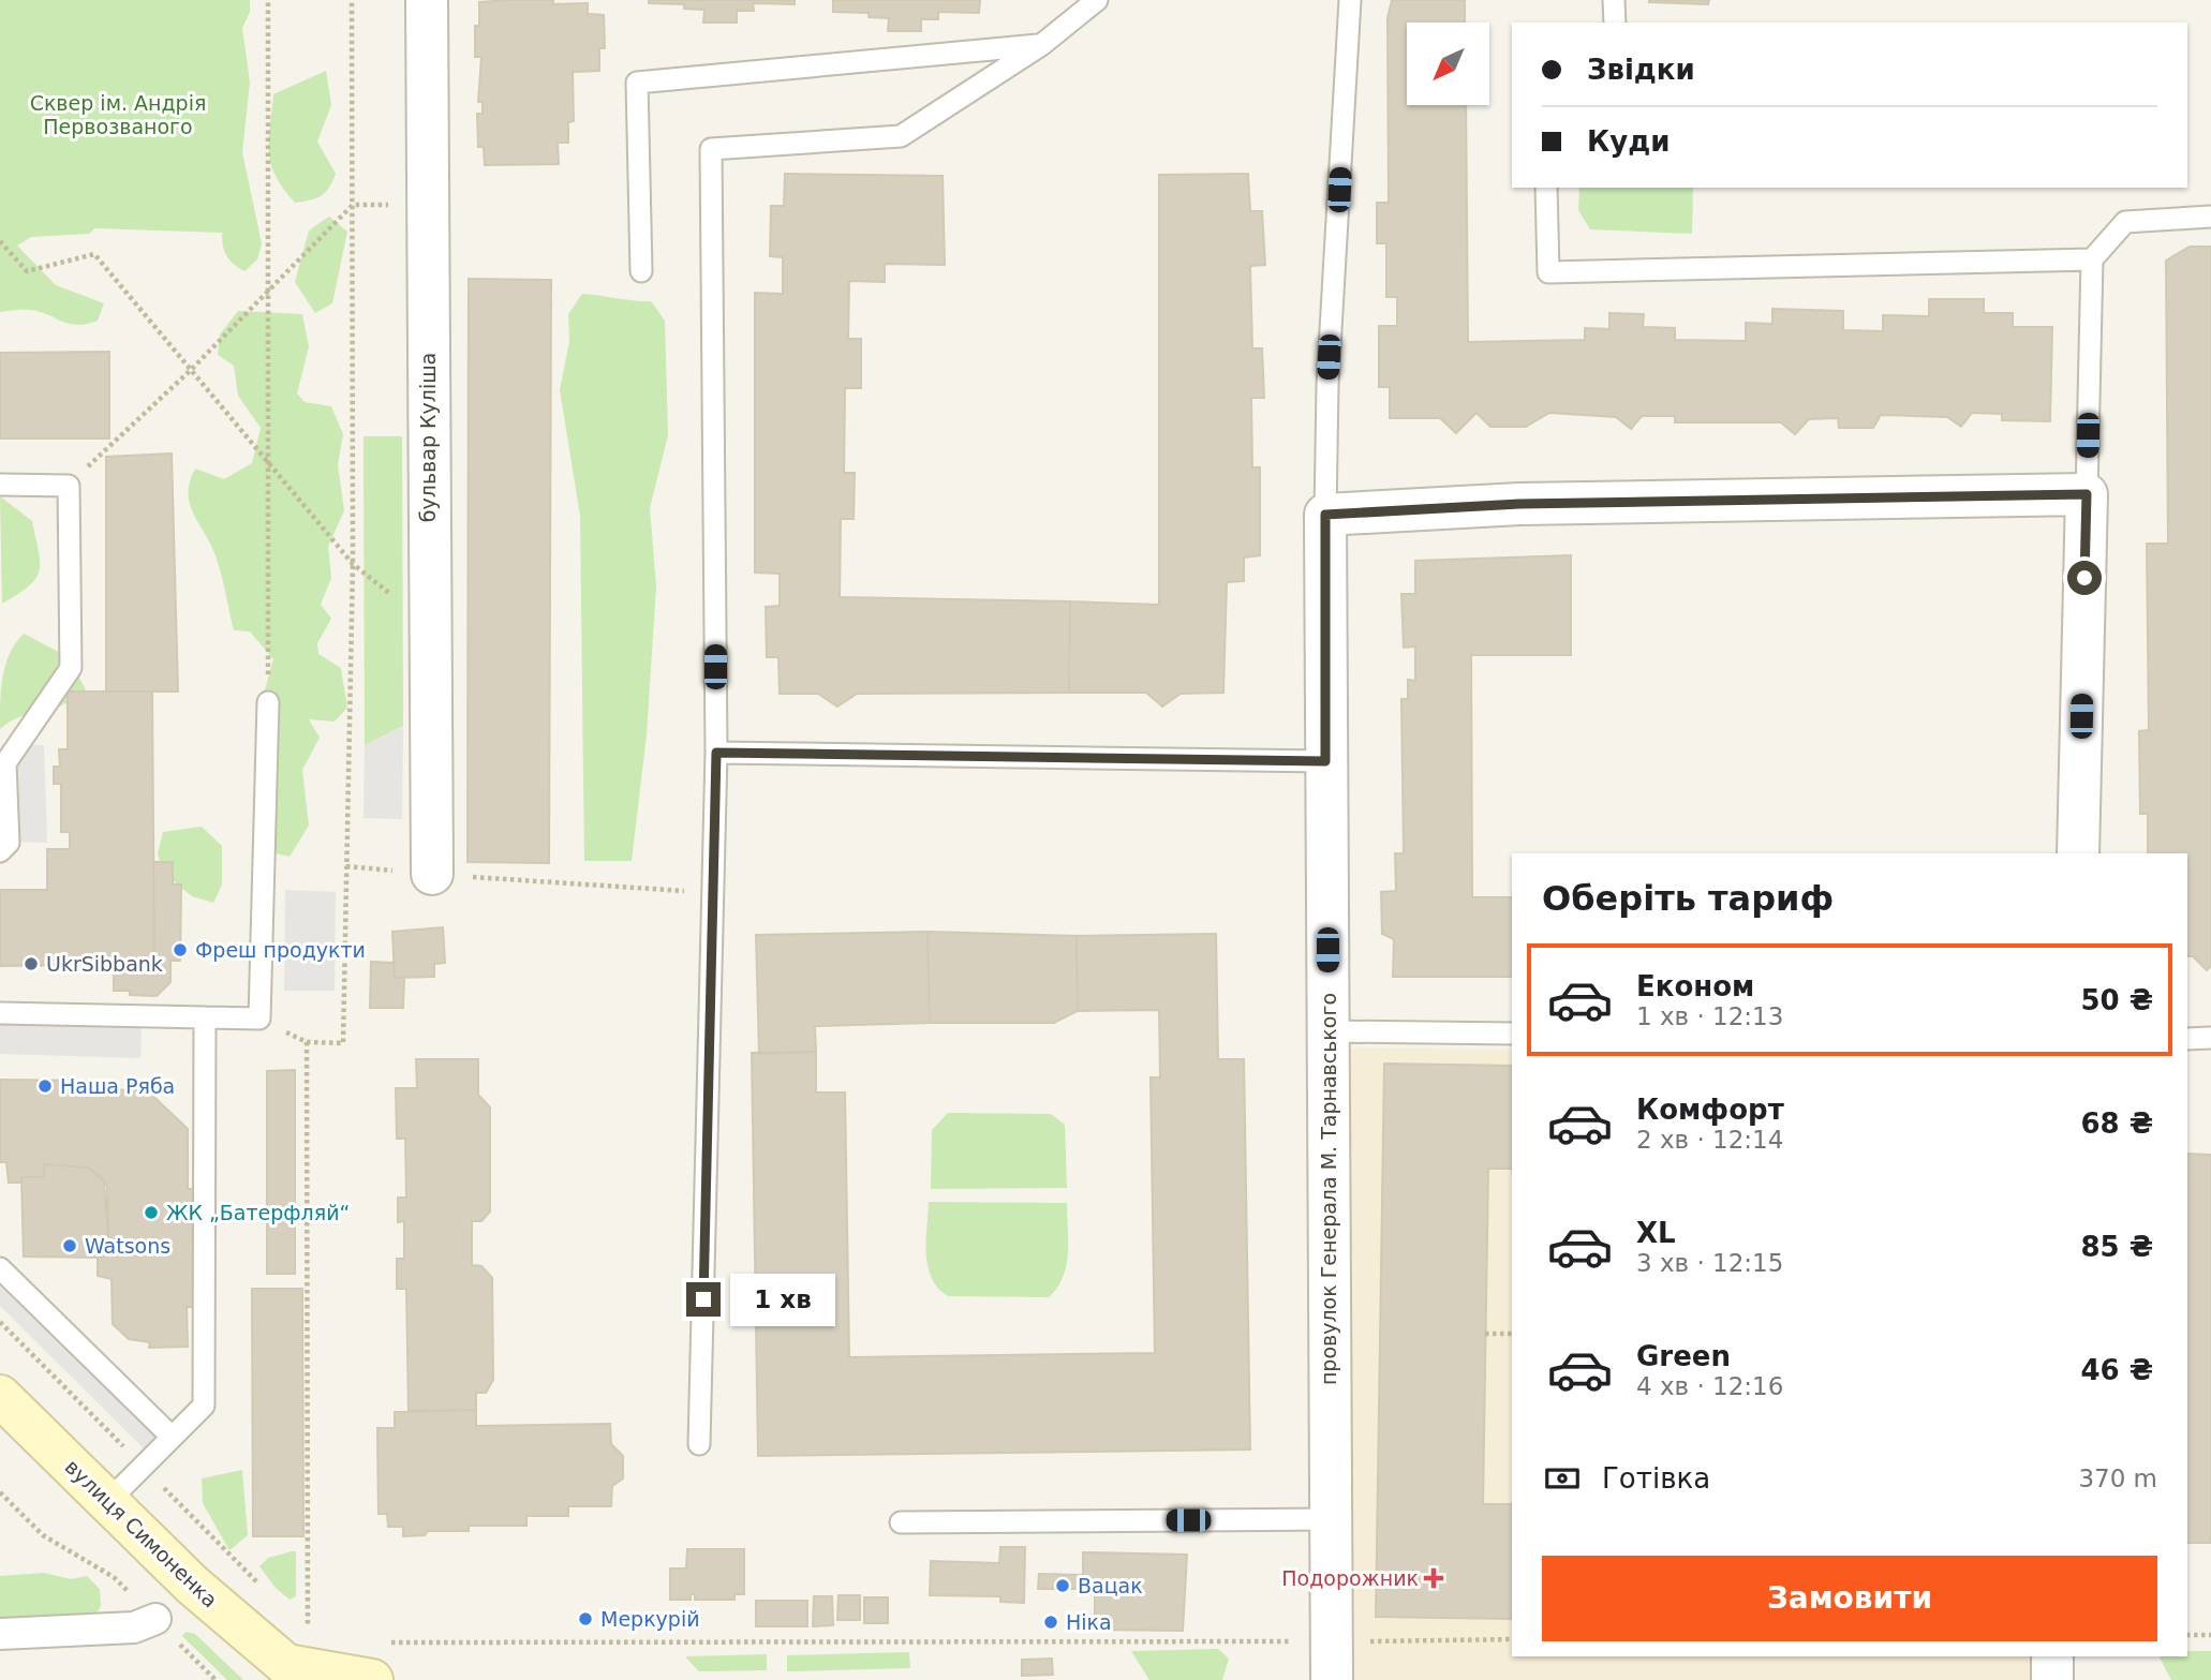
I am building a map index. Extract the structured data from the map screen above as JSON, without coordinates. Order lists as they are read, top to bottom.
{
  "streets": {
    "main road": ["вулиця Симоненка"],
    "street": ["бульвар Куліша", "провулок Генерала М. Тарнавського"]
  },
  "parks": ["Сквер ім. Андрія Первозваного"],
  "places": {
    "other": [
      "Фреш продукти",
      "UkrSibbank",
      "Наша Ряба",
      "ЖК „Батерфляй“",
      "Watsons",
      "Вацак",
      "Меркурій",
      "Ніка"
    ],
    "health": ["Подорожник"]
  },
  "north": "bottom left",
  "page": {
    "banner": ["Звідки", "Куди"],
    "heading": "Оберіть тариф",
    "list": [
      {
        "name": "Економ",
        "note": "1 хв · 12:13",
        "value": "50 ₴"
      },
      {
        "name": "Комфорт",
        "note": "2 хв · 12:14",
        "value": "68 ₴"
      },
      {
        "name": "XL",
        "note": "3 хв · 12:15",
        "value": "85 ₴"
      },
      {
        "name": "Green",
        "note": "4 хв · 12:16",
        "value": "46 ₴"
      }
    ],
    "bubble": "1 хв",
    "pay": ["Готівка", "370 m"],
    "buttons": "Замовити"
  }
}
